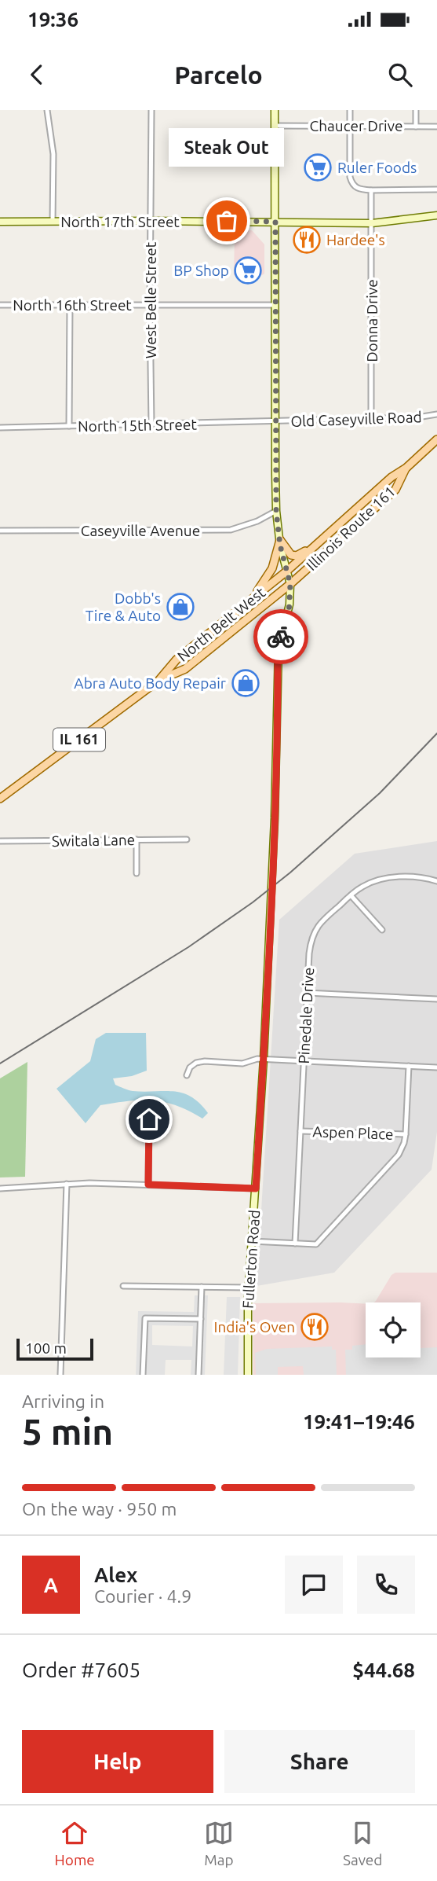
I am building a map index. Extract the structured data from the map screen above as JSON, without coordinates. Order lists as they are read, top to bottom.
{
  "streets": {
    "main road": ["Illinois Route 161", "North Belt West", "IL 161"],
    "street": [
      "Chaucer Drive",
      "North 17th Street",
      "West Belle Street",
      "North 16th Street",
      "Donna Drive",
      "Old Caseyville Road",
      "North 15th Street",
      "Caseyville Avenue",
      "Switala Lane",
      "Pinedale Drive",
      "Aspen Place",
      "Fullerton Road"
    ]
  },
  "crossings": [
    ["North 17th Street", "West Belle Street"],
    ["North 17th Street", "Donna Drive"],
    ["West Belle Street", "North 16th Street"],
    ["West Belle Street", "North 15th Street"],
    ["Donna Drive", "Old Caseyville Road"],
    ["Old Caseyville Road", "North 15th Street"],
    ["Illinois Route 161", "North Belt West"],
    ["Illinois Route 161", "Fullerton Road"],
    ["North Belt West", "Fullerton Road"],
    ["Pinedale Drive", "Aspen Place"]
  ],
  "places": {
    "supermarket": ["Ruler Foods", "BP Shop"],
    "other": ["Steak Out"],
    "restaurant": ["Hardee's", "India's Oven"],
    "shop": ["Dobb's Tire & Auto", "Abra Auto Body Repair"]
  },
  "scale_bar": "100 m",
  "page": {
    "status": "19:36",
    "header": "Parcelo",
    "bubble": "Steak Out",
    "scale": "100 m",
    "heading": ["5 min", "Arriving in", "19:41–19:46"],
    "panel": [
      "Alex",
      "Courier · 4.9",
      "Order #7605",
      "$44.68"
    ],
    "bar": "On the way · 950 m",
    "round": "A",
    "buttons": ["Help", "Share"],
    "tabs": ["Home", "Map", "Saved"]
  }
}
